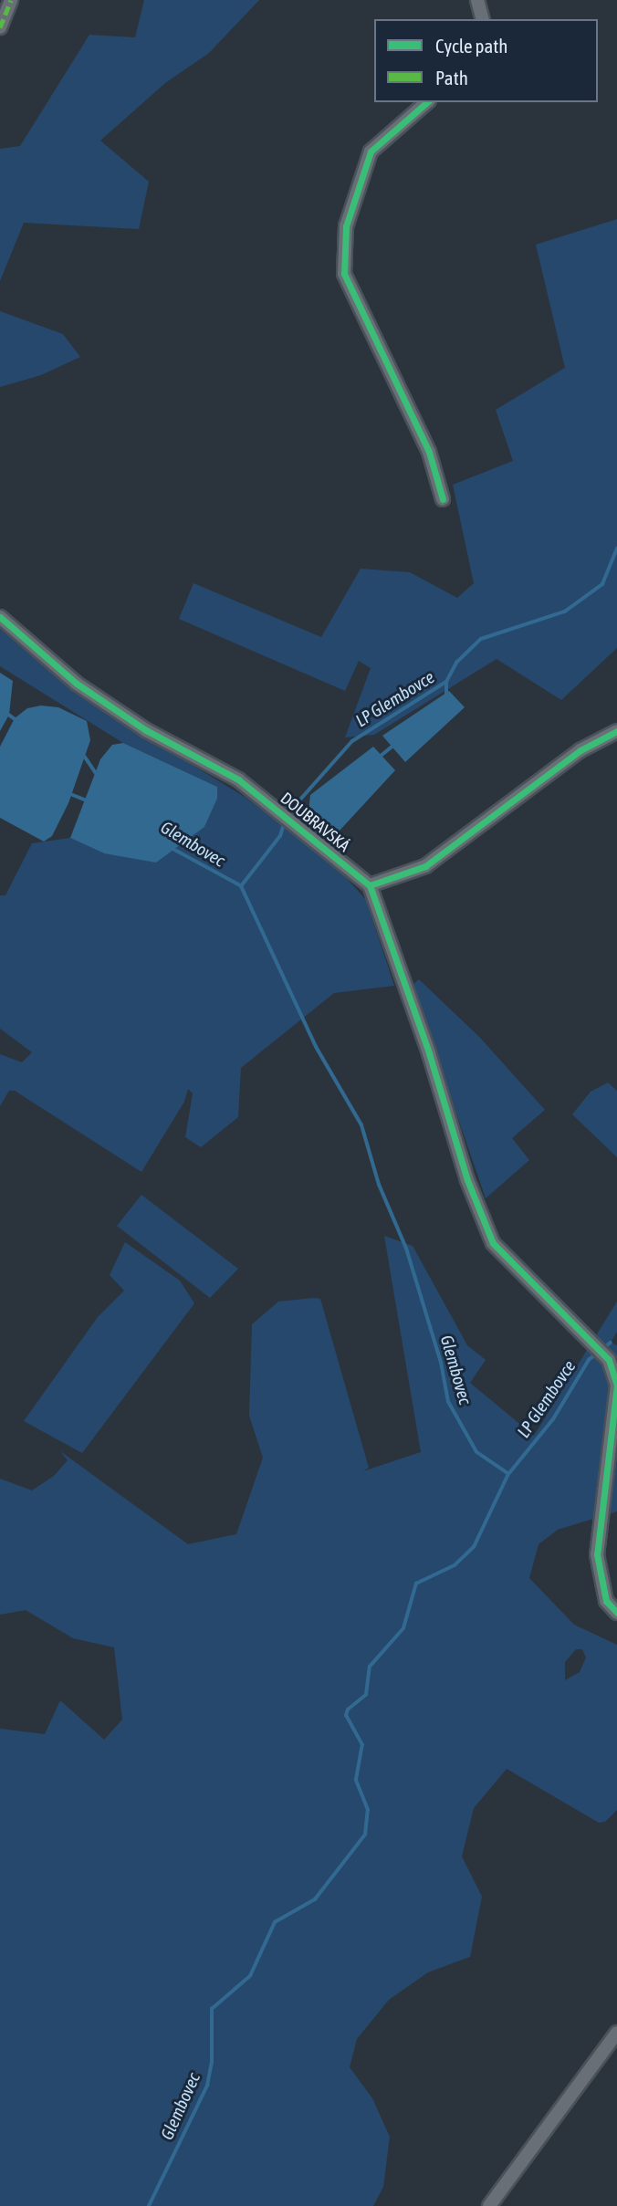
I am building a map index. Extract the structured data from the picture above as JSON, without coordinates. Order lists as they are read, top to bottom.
{
  "streets": {
    "street": ["DOUBRAVSKÁ"]
  },
  "water": ["LP Glembovce", "Glembovec"],
  "legend": ["Cycle path", "Path"]
}
